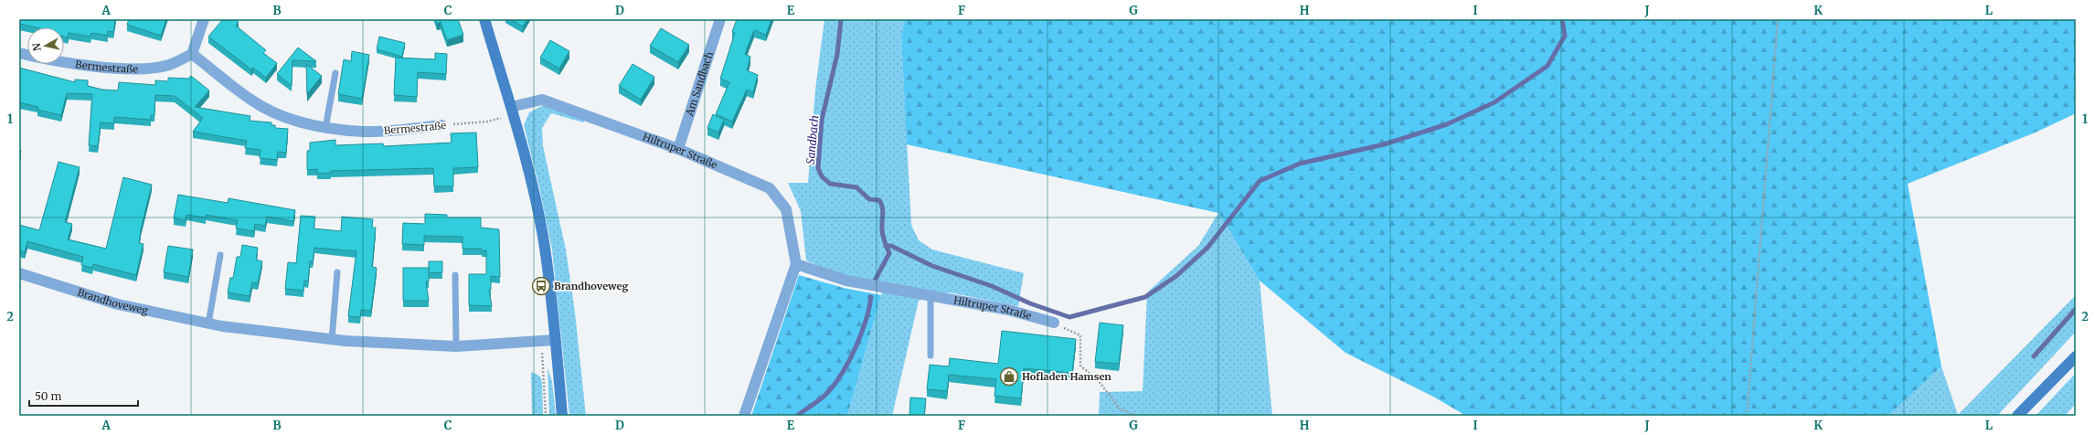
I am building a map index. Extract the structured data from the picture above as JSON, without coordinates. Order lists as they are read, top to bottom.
{
  "streets": {
    "street": [
      "Bermestraße",
      "Am Sandbach",
      "Hiltruper Straße",
      "Brandhoveweg"
    ]
  },
  "crossings": [
    ["Am Sandbach", "Hiltruper Straße"]
  ],
  "water": ["Sandbach"],
  "places": {
    "bus stop": ["Brandhoveweg"],
    "shop": ["Hofladen Hamsen"]
  },
  "scale_bar": "50 m",
  "north": "left",
  "grid": {
    "columns": [
      "A",
      "B",
      "C",
      "D",
      "E",
      "F",
      "G",
      "H",
      "I",
      "J",
      "K",
      "L"
    ],
    "rows": ["1", "2"]
  }
}
